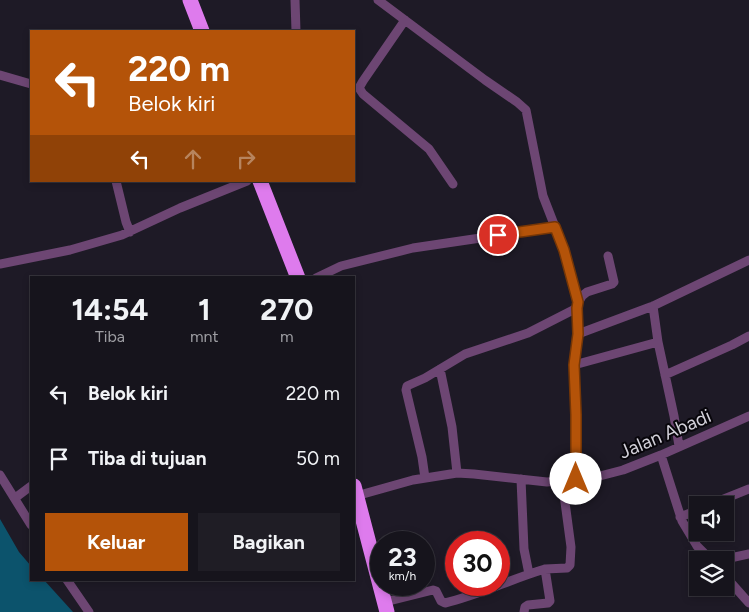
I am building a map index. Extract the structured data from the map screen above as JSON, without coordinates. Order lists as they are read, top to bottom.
{
  "streets": {
    "street": ["Jalan Abadi"]
  },
  "page": {
    "turn": ["220 m", "Belok kiri"],
    "eta": [
      "14:54",
      "Tiba",
      "1",
      "mnt",
      "270",
      "m"
    ],
    "list": [
      {
        "name": "Belok kiri",
        "value": "220 m"
      },
      {
        "name": "Tiba di tujuan",
        "value": "50 m"
      }
    ],
    "buttons": ["Keluar", "Bagikan"],
    "speed": "23 km/h",
    "limit": "30"
  }
}
